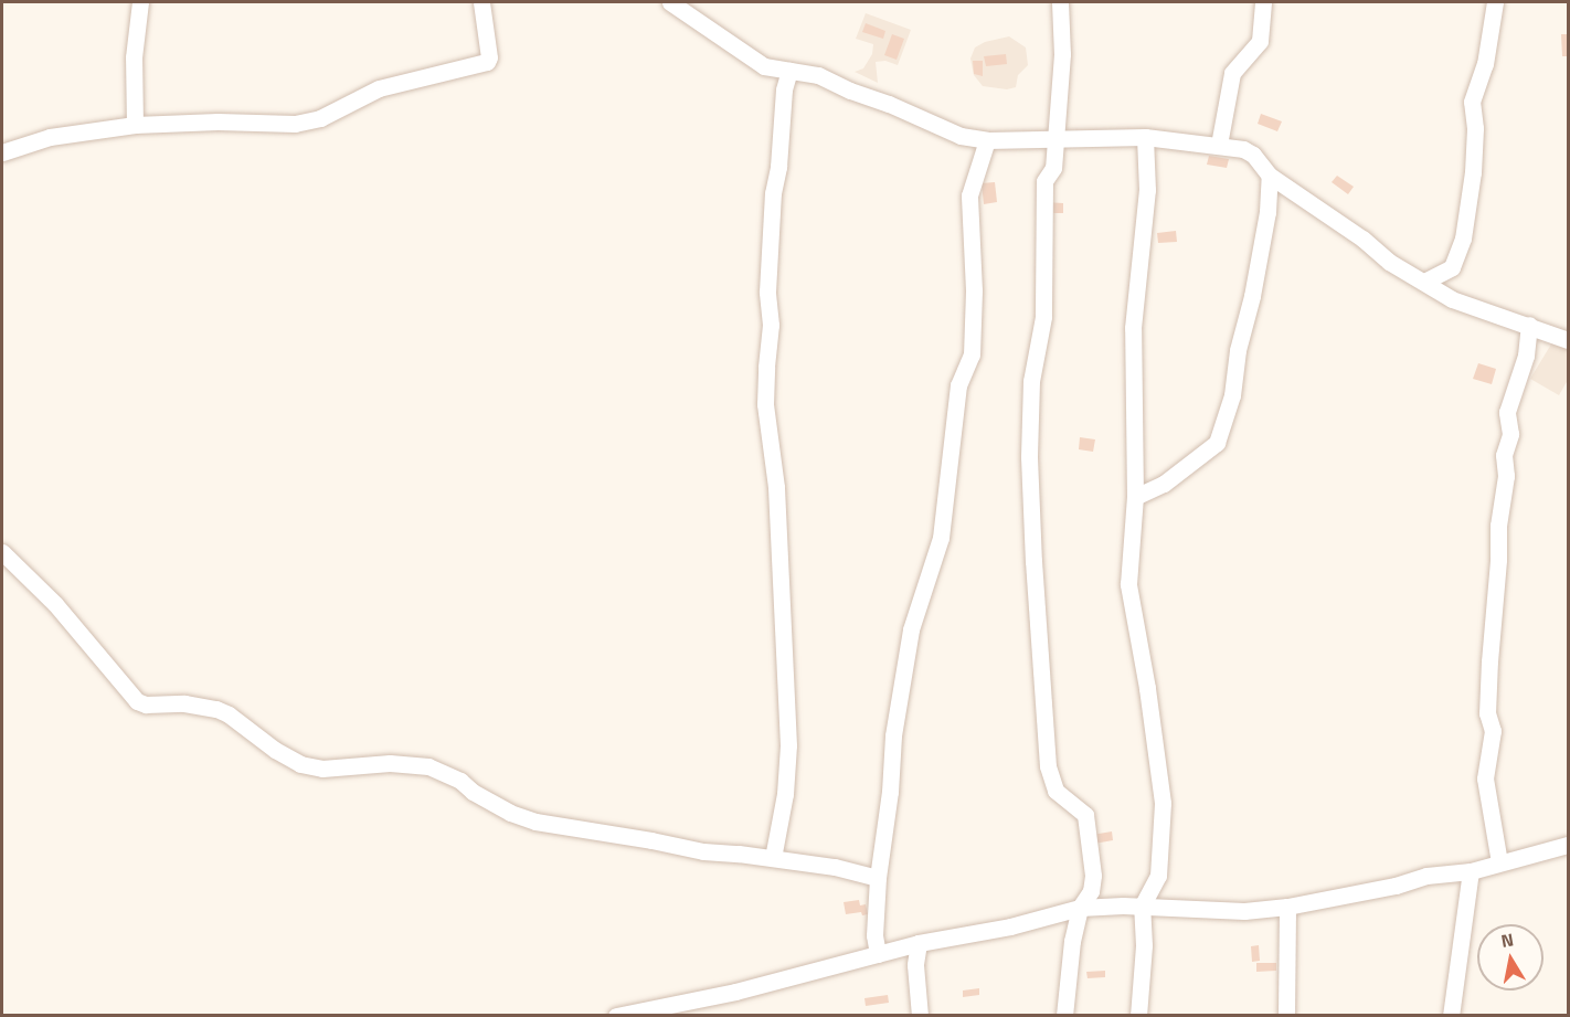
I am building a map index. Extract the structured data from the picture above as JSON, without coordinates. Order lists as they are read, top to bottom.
{
  "north": "top"
}
